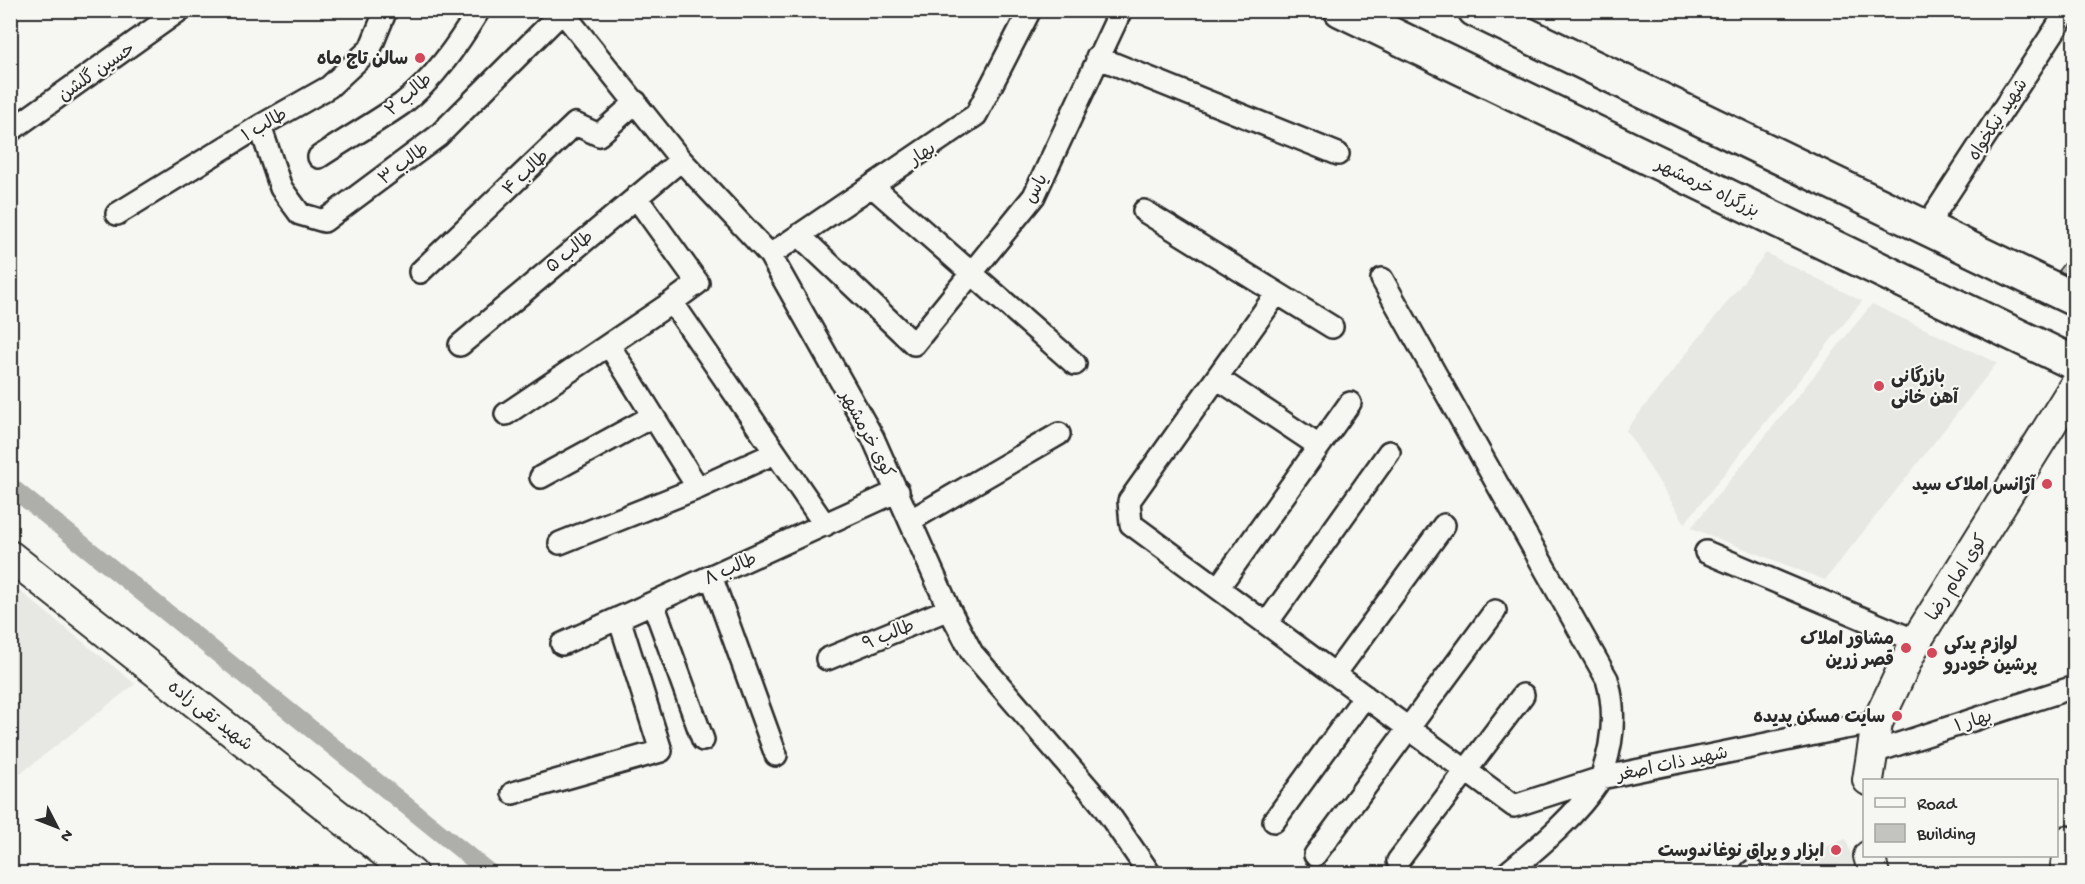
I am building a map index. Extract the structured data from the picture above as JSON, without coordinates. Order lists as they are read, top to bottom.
{
  "streets": {
    "highway": ["بزرگراه خرمشهر"],
    "main road": ["کوی امام رضا", "شهید تقی زاده"],
    "street": [
      "حسین گلشن",
      "طالب ۲",
      "شهید نیکخواه",
      "طالب ۱",
      "بهار",
      "طالب ۳",
      "طالب ۴",
      "یاس",
      "طالب ۵",
      "کوی خرمشهر",
      "طالب ۸",
      "طالب ۹",
      "بهار ۱",
      "شهید ذات اصغر"
    ]
  },
  "crossings": [
    ["طالب ۱", "طالب ۳"],
    ["بهار", "یاس"],
    ["بهار", "کوی خرمشهر"],
    ["طالب ۳", "کوی خرمشهر"],
    ["طالب ۴", "کوی خرمشهر"],
    ["طالب ۵", "کوی خرمشهر"],
    ["کوی خرمشهر", "طالب ۸"],
    ["کوی خرمشهر", "طالب ۹"],
    ["کوی امام رضا", "بهار ۱"],
    ["کوی امام رضا", "شهید ذات اصغر"]
  ],
  "places": [
    "سالن تاج ماه",
    "بازرگانی آهن خانی",
    "آژانس املاک سید",
    "مشاور املاک قصر زرین",
    "لوازم یدکی پرشین خودرو",
    "سایت مسکن پدیده",
    "ابزار و یراق نوغاندوست"
  ],
  "legend": ["Road", "Building"],
  "north": "bottom right"
}
